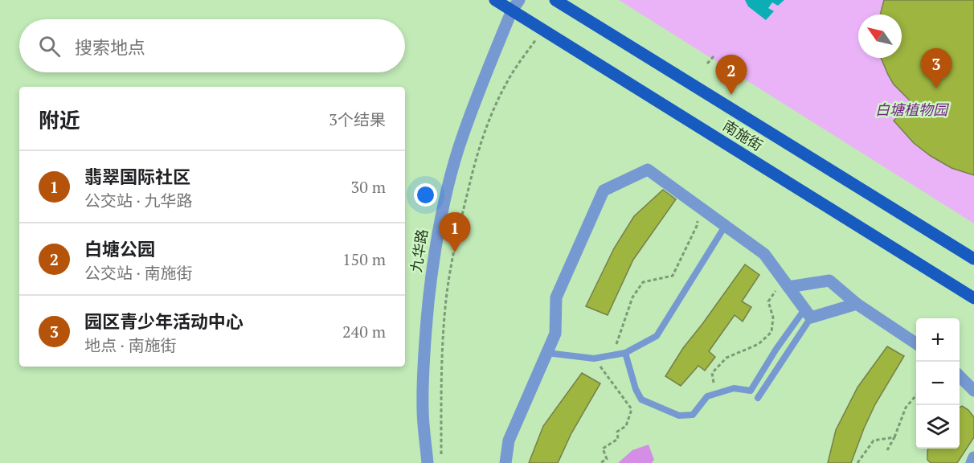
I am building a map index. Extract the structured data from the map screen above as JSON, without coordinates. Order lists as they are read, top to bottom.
{
  "streets": {
    "main road": ["南施街"],
    "street": ["九华路"]
  },
  "crossings": [
    ["南施街", "九华路"]
  ],
  "parks": ["白塘植物园"],
  "north": "top left",
  "page": {
    "search": "搜索地点",
    "pins": ["3", "2", "1"],
    "heading": ["附近", "3个结果"],
    "list": [
      {
        "mark": "1",
        "name": "翡翠国际社区",
        "note": "公交站 · 九华路",
        "value": "30 m"
      },
      {
        "mark": "2",
        "name": "白塘公园",
        "note": "公交站 · 南施街",
        "value": "150 m"
      },
      {
        "mark": "3",
        "name": "园区青少年活动中心",
        "note": "地点 · 南施街",
        "value": "240 m"
      }
    ],
    "map_buttons": ["+", "−"]
  }
}
